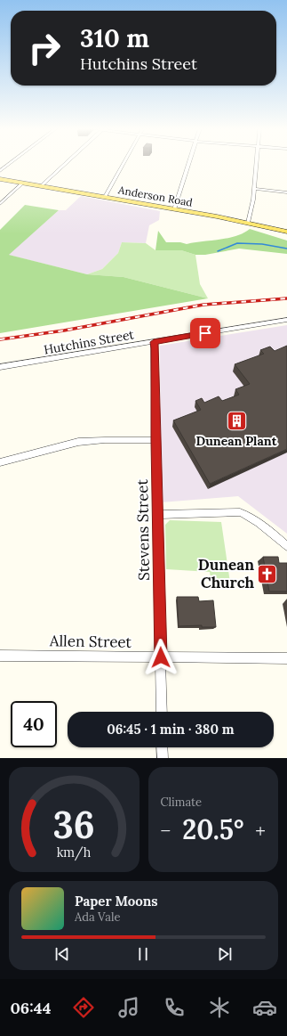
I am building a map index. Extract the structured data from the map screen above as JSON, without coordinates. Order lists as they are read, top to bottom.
{
  "streets": {
    "main road": ["Anderson Road"],
    "street": ["Hutchins Street", "Stevens Street", "Allen Street"]
  },
  "crossings": [
    ["Hutchins Street", "Stevens Street"],
    ["Stevens Street", "Allen Street"]
  ],
  "places": {
    "building": ["Dunean Plant"],
    "church": ["Dunean Church"]
  },
  "page": {
    "turn": ["310 m", "Hutchins Street"],
    "limit": "40",
    "trip": "06:45 · 1 min · 380 m",
    "tile": "Climate",
    "heat": ["−", "20.5°", "+"],
    "song": ["Paper Moons", "Ada Vale"],
    "tabs": "06:44",
    "gauge": ["36", "km/h"]
  }
}
